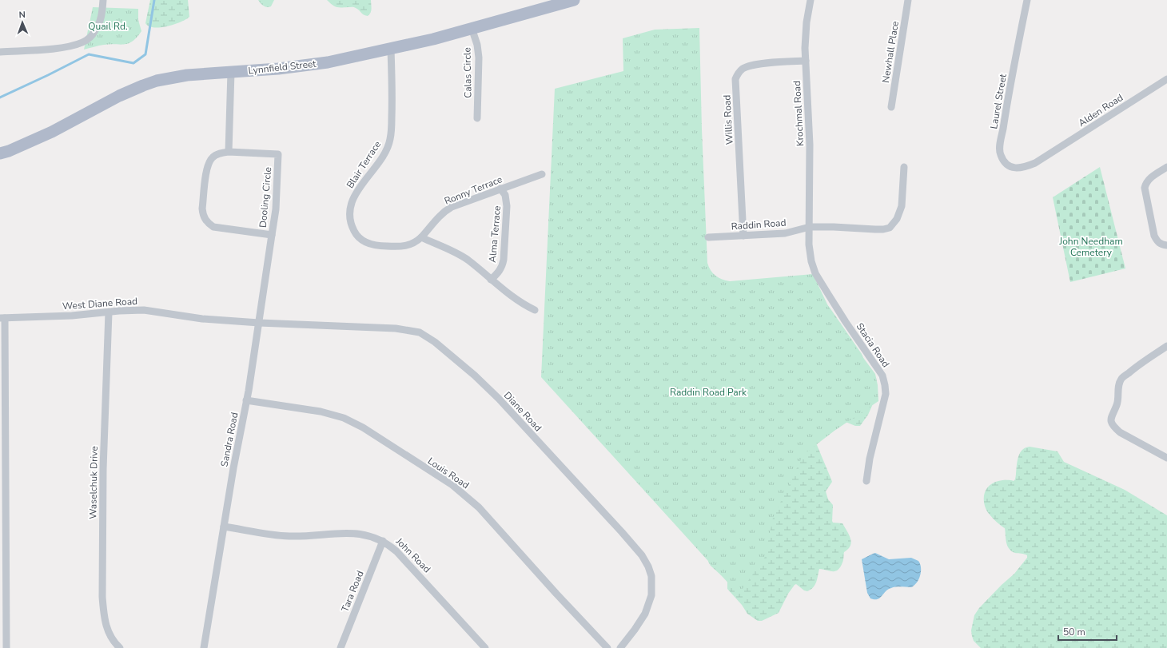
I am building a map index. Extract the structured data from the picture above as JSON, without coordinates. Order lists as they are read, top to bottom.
{
  "streets": {
    "main road": ["Lynnfield Street"],
    "street": [
      "Newhall Place",
      "Calas Circle",
      "Laurel Street",
      "Alden Road",
      "Krochmal Road",
      "Willis Road",
      "Blair Terrace",
      "Ronny Terrace",
      "Dooling Circle",
      "Raddin Road",
      "Alma Terrace",
      "West Diane Road",
      "Stacia Road",
      "Diane Road",
      "Sandra Road",
      "Louis Road",
      "Waselchuk Drive",
      "John Road",
      "Tara Road"
    ]
  },
  "crossings": [
    ["Lynnfield Street", "Calas Circle"],
    ["Lynnfield Street", "Blair Terrace"],
    ["Laurel Street", "Alden Road"],
    ["Krochmal Road", "Willis Road"],
    ["Krochmal Road", "Raddin Road"],
    ["Krochmal Road", "Stacia Road"],
    ["Willis Road", "Raddin Road"],
    ["Blair Terrace", "Ronny Terrace"],
    ["Ronny Terrace", "Alma Terrace"],
    ["Dooling Circle", "Sandra Road"],
    ["Raddin Road", "Stacia Road"],
    ["West Diane Road", "Diane Road"],
    ["West Diane Road", "Sandra Road"],
    ["West Diane Road", "Waselchuk Drive"],
    ["Diane Road", "Sandra Road"],
    ["Sandra Road", "Louis Road"],
    ["Sandra Road", "John Road"],
    ["John Road", "Tara Road"]
  ],
  "parks": ["Quail Rd.", "John Needham Cemetery", "Raddin Road Park"],
  "scale_bar": "50 m",
  "north": "top"
}
